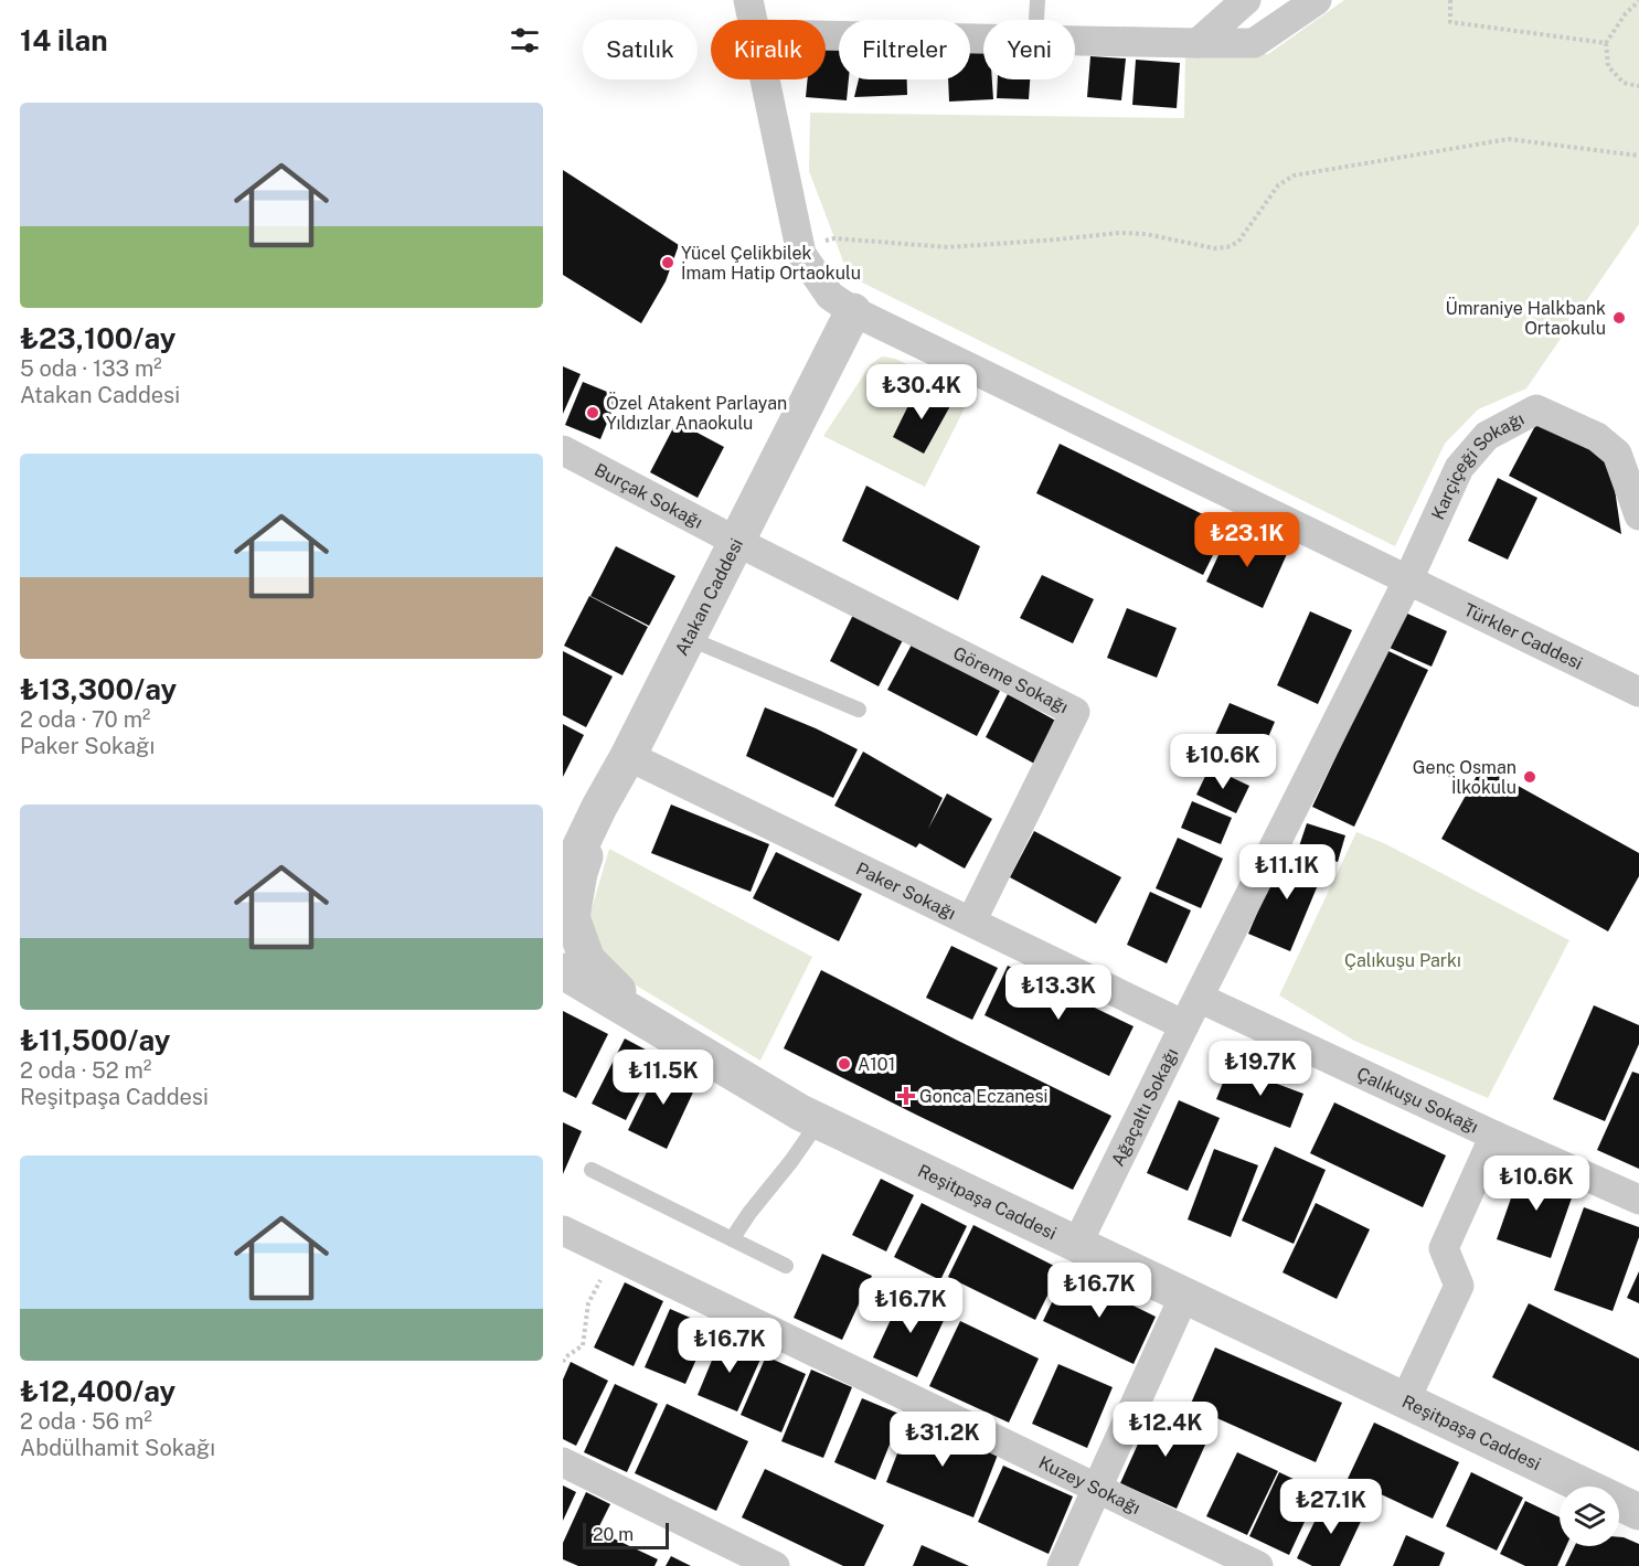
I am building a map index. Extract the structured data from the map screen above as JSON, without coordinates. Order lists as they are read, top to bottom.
{
  "streets": {
    "street": [
      "Karçiçeği Sokağı",
      "Burçak Sokağı",
      "Atakan Caddesi",
      "Türkler Caddesi",
      "Göreme Sokağı",
      "Paker Sokağı",
      "Çalıkuşu Sokağı",
      "Ağaçaltı Sokağı",
      "Reşitpaşa Caddesi",
      "Kuzey Sokağı"
    ]
  },
  "crossings": [
    ["Karçiçeği Sokağı", "Türkler Caddesi"],
    ["Karçiçeği Sokağı", "Ağaçaltı Sokağı"],
    ["Burçak Sokağı", "Atakan Caddesi"],
    ["Burçak Sokağı", "Göreme Sokağı"],
    ["Atakan Caddesi", "Göreme Sokağı"],
    ["Atakan Caddesi", "Paker Sokağı"],
    ["Türkler Caddesi", "Ağaçaltı Sokağı"],
    ["Göreme Sokağı", "Paker Sokağı"],
    ["Paker Sokağı", "Ağaçaltı Sokağı"],
    ["Çalıkuşu Sokağı", "Ağaçaltı Sokağı"],
    ["Ağaçaltı Sokağı", "Reşitpaşa Caddesi"]
  ],
  "parks": ["Çalıkuşu Parkı"],
  "places": {
    "other": [
      "Yücel Çelikbilek İmam Hatip Ortaokulu",
      "Ümraniye Halkbank Ortaokulu",
      "Özel Atakent Parlayan Yıldızlar Anaokulu",
      "Genç Osman İlkokulu",
      "A101"
    ],
    "health": ["Gonca Eczanesi"]
  },
  "scale_bar": "20 m",
  "page": {
    "heading": "14 ilan",
    "chip": [
      "Satılık",
      "Kiralık",
      "Filtreler",
      "Yeni"
    ],
    "list": [
      {
        "name": "₺23,100/ay",
        "note": "5 oda · 133 m² · Atakan Caddesi"
      },
      {
        "name": "₺13,300/ay",
        "note": "2 oda · 70 m² · Paker Sokağı"
      },
      {
        "name": "₺11,500/ay",
        "note": "2 oda · 52 m² · Reşitpaşa Caddesi"
      },
      {
        "name": "₺12,400/ay",
        "note": "2 oda · 56 m² · Abdülhamit Sokağı"
      }
    ],
    "price": [
      "₺30.4K",
      "₺23.1K",
      "₺10.6K",
      "₺11.1K",
      "₺13.3K",
      "₺19.7K",
      "₺11.5K",
      "₺10.6K",
      "₺16.7K",
      "₺16.7K",
      "₺16.7K",
      "₺12.4K",
      "₺31.2K",
      "₺27.1K"
    ],
    "scale": "20 m"
  }
}
